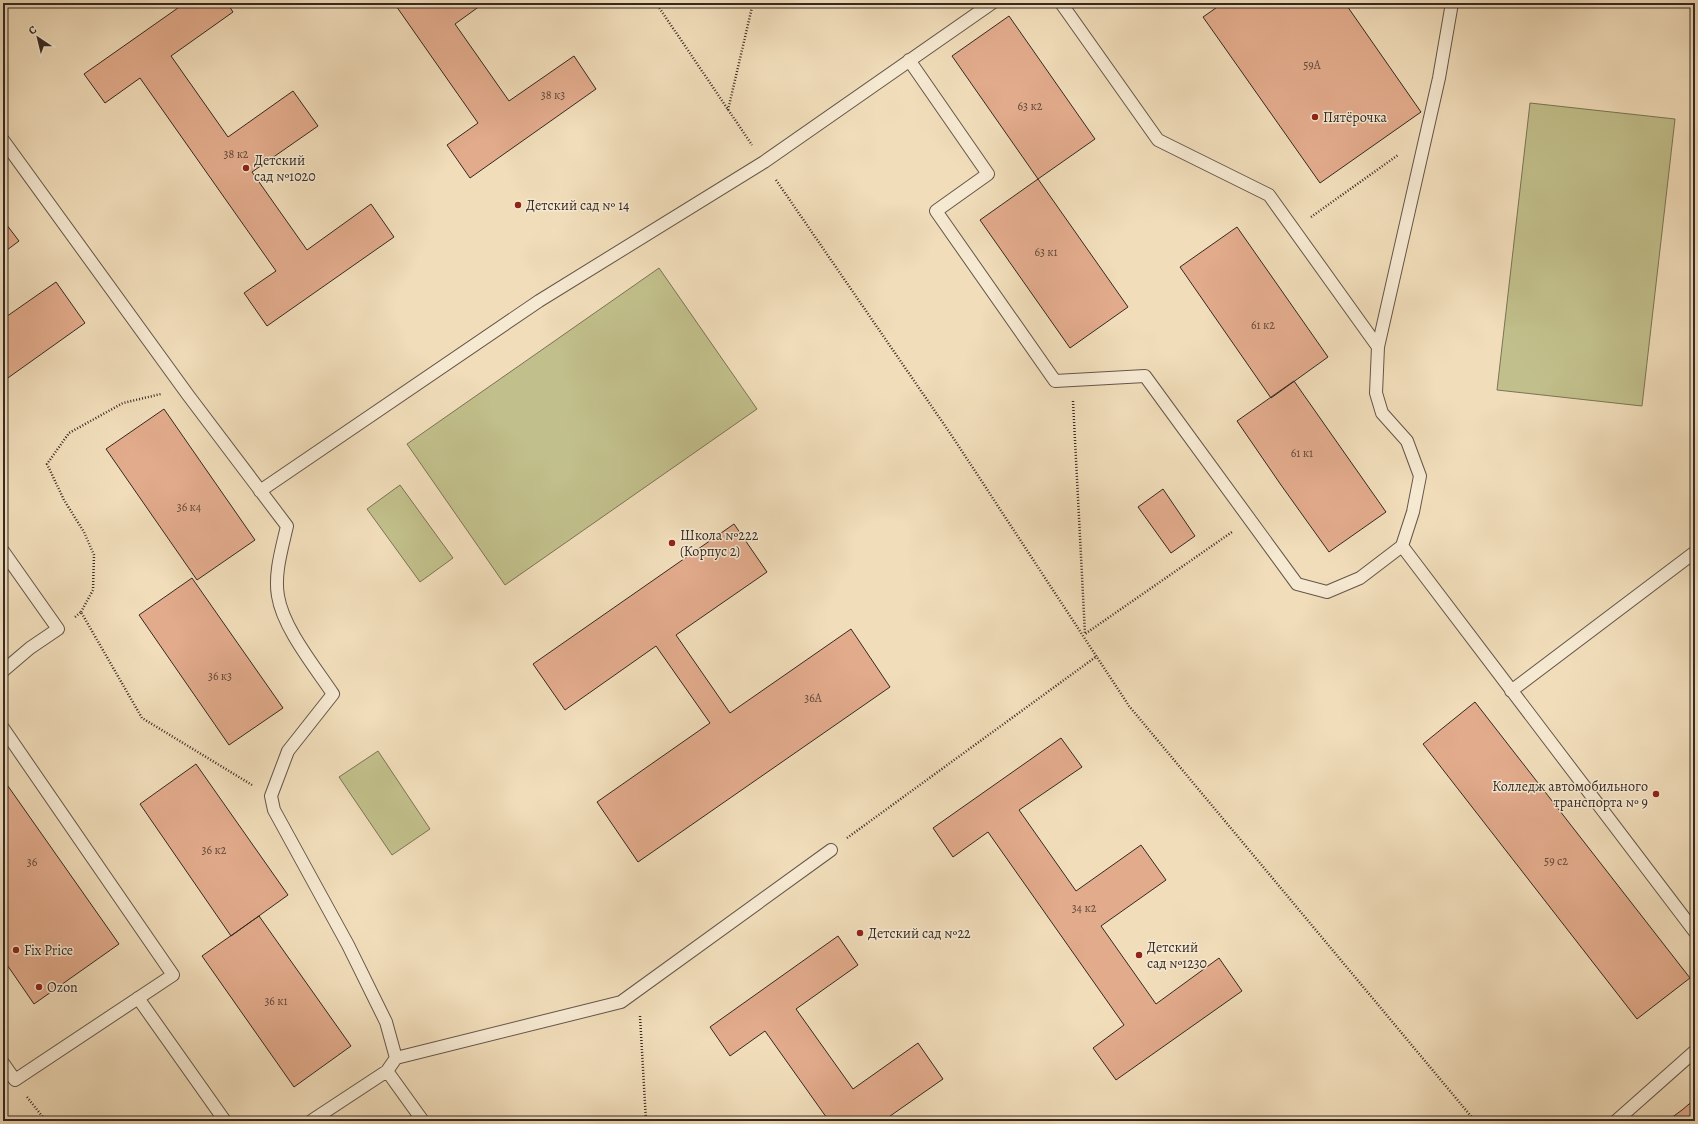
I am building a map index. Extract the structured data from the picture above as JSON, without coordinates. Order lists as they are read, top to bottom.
{
  "places": [
    "Пятёрочка",
    "Детский сад №1020",
    "Детский сад № 14",
    "Школа №222 (Корпус 2)",
    "Колледж автомобильного транспорта № 9",
    "Детский сад №22",
    "Fix Price",
    "Детский сад №1230",
    "Ozon"
  ],
  "house_numbers": [
    "59А",
    "38 к3",
    "63 к2",
    "38 к2",
    "63 к1",
    "61 к2",
    "61 к1",
    "36 к4",
    "36 к3",
    "36А",
    "36 к2",
    "59 с2",
    "36",
    "34 к2",
    "36 к1"
  ],
  "north": "top left"
}
